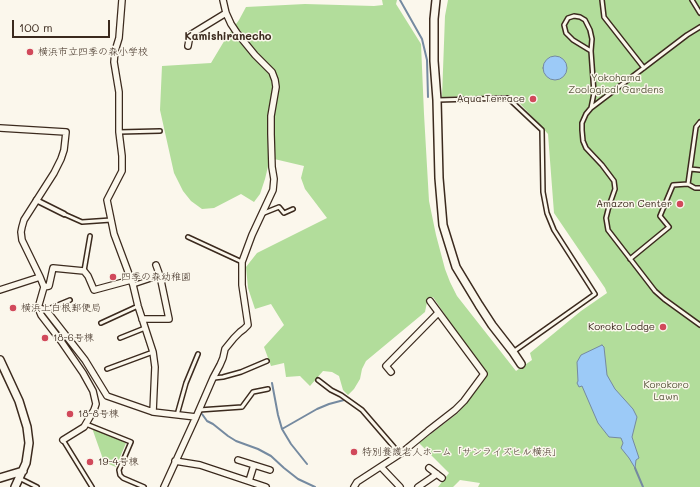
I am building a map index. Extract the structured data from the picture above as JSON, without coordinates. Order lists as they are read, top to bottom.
{
  "districts": ["Kamishiranecho"],
  "parks": ["Yokohama Zoological Gardens", "Korokoro Lawn"],
  "places": [
    "横浜市立四季の森小学校",
    "Aqua Terrace",
    "Amazon Center",
    "四季の森幼稚園",
    "横浜上白根郵便局",
    "Koroko Lodge",
    "18-6号棟",
    "18-8号棟",
    "特別養護老人ホーム「サンライズヒル横浜」",
    "19-4号棟"
  ],
  "scale_bar": "100 m"
}
